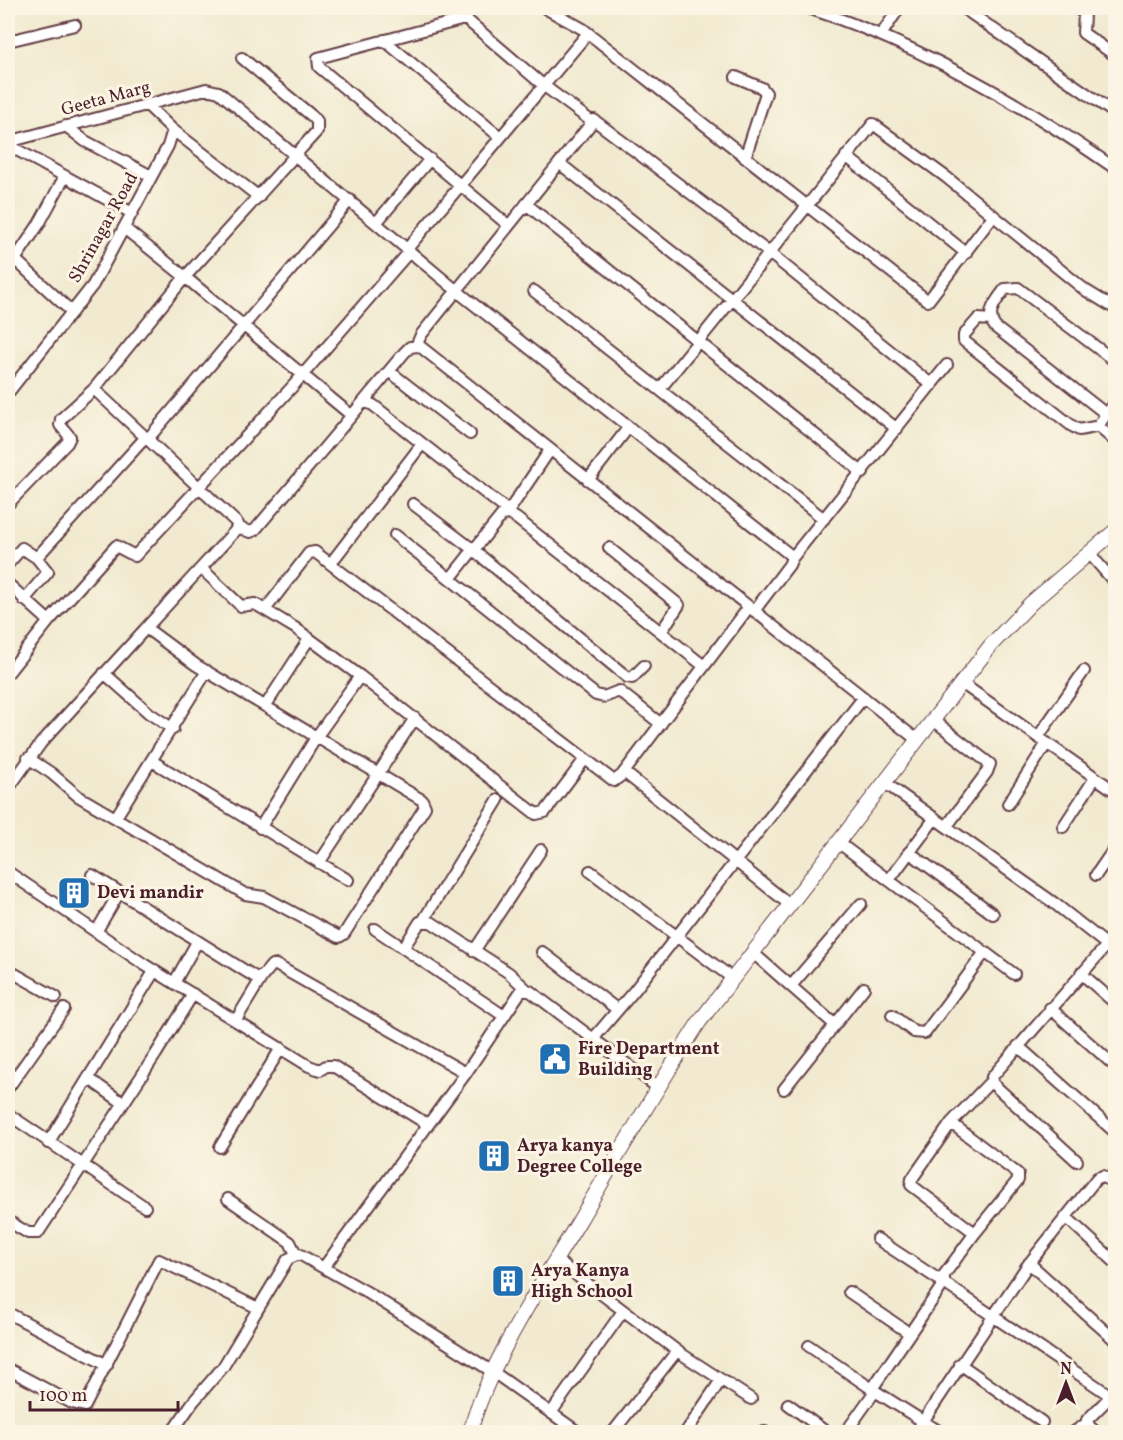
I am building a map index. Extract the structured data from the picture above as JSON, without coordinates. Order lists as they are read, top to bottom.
{
  "streets": {
    "street": ["Geeta Marg", "Shrinagar Road"]
  },
  "places": {
    "building": ["Devi mandir", "Arya kanya Degree College", "Arya Kanya High School"],
    "public building": ["Fire Department Building"]
  },
  "scale_bar": "100 m",
  "north": "top"
}
